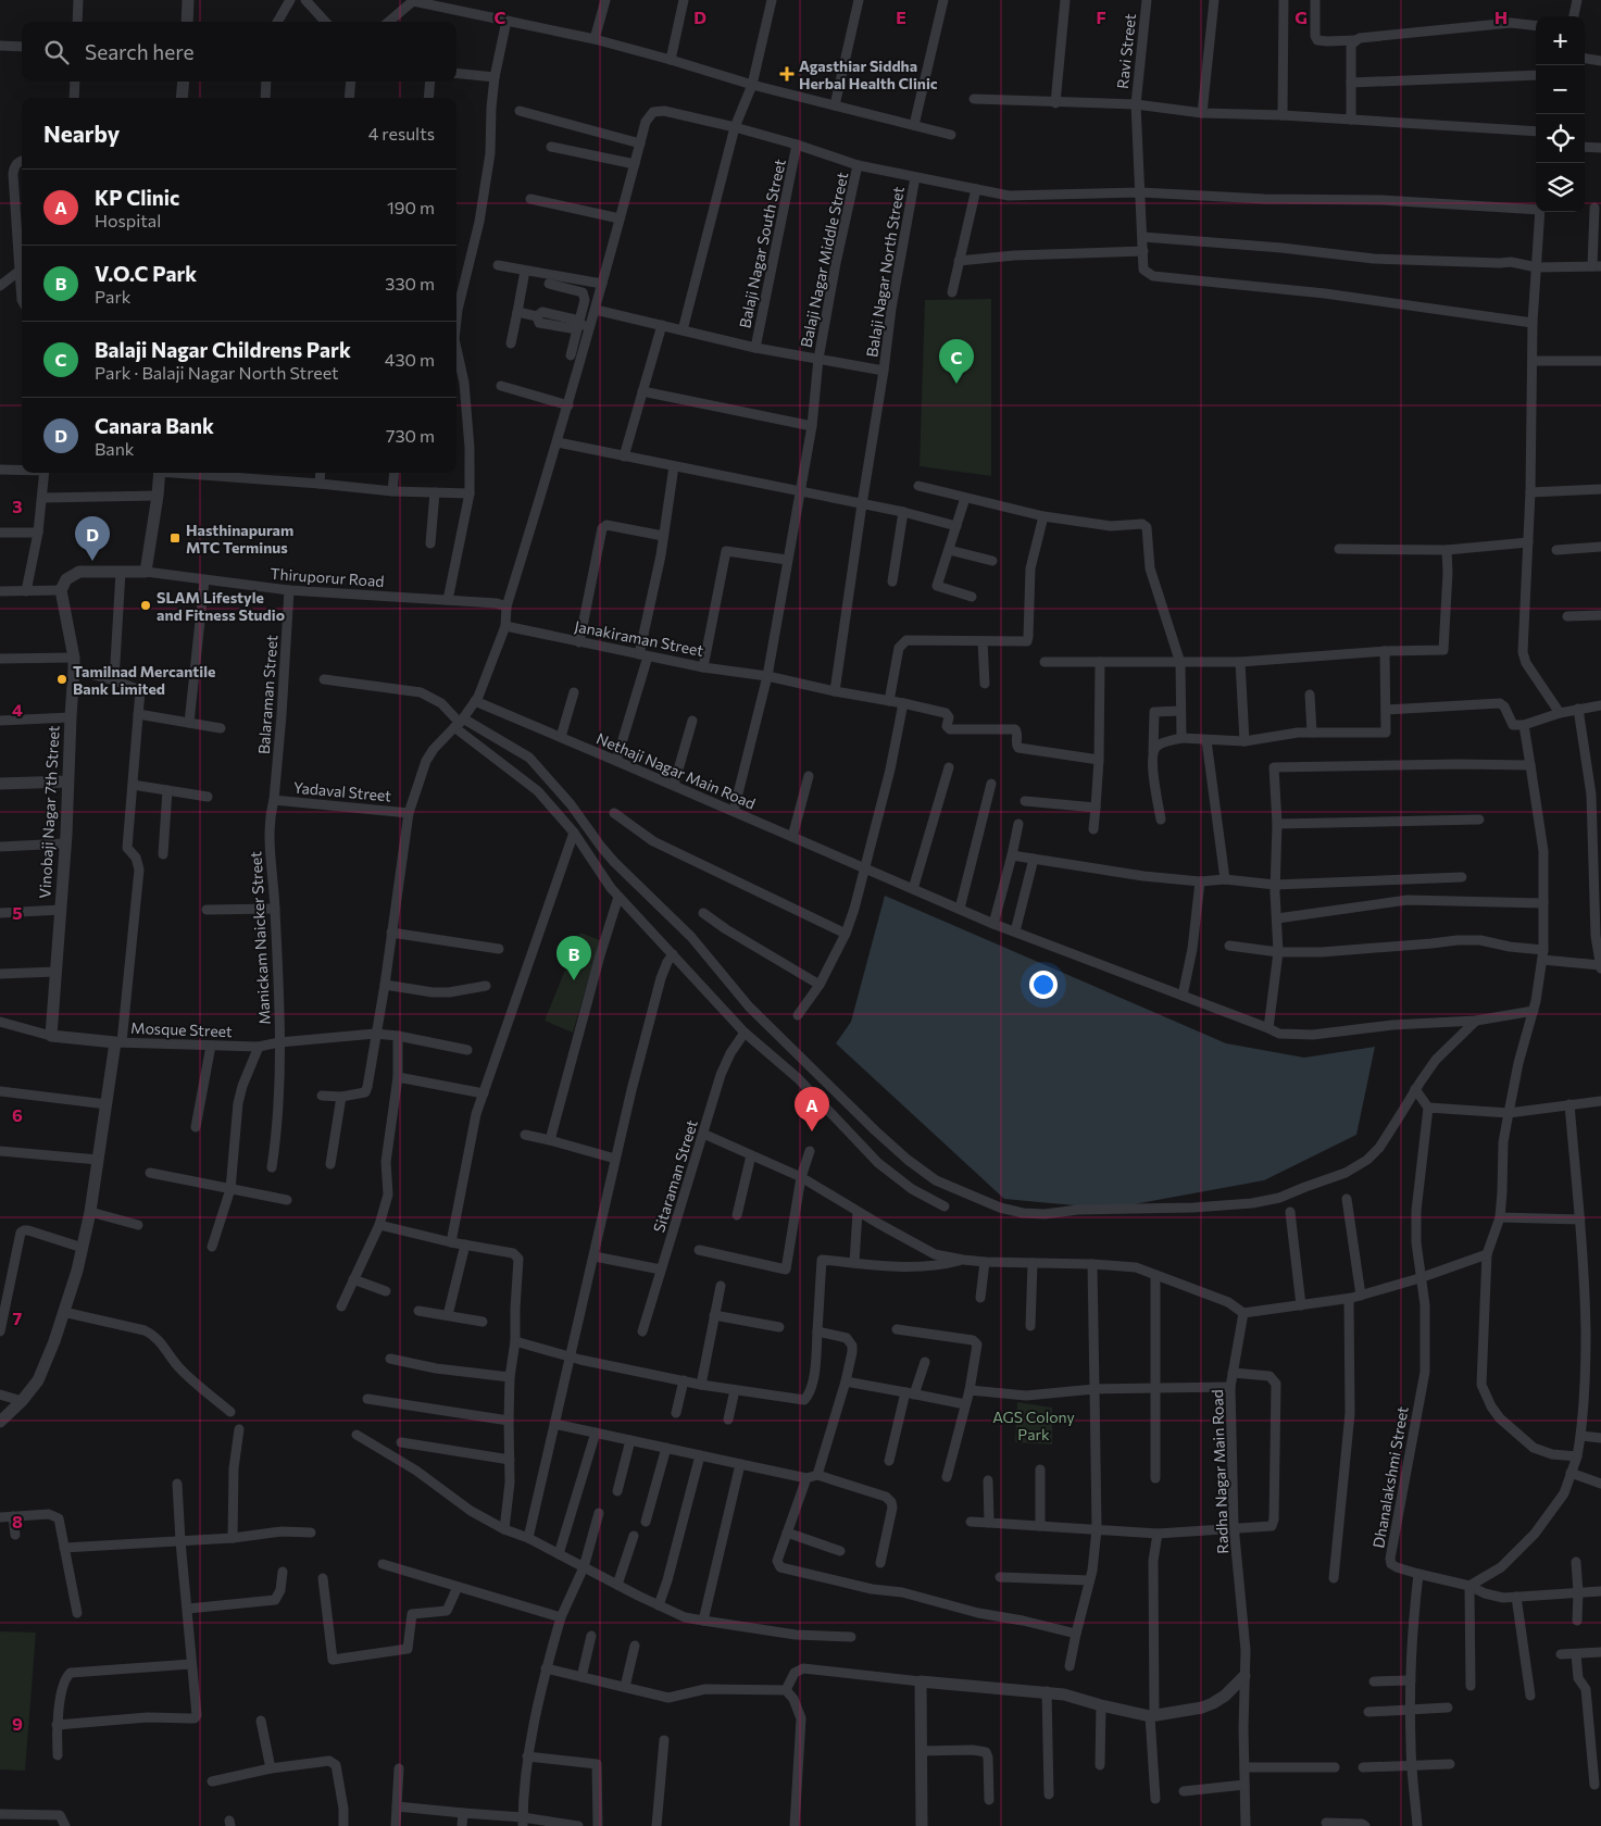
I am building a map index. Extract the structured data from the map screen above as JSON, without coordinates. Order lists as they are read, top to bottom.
{
  "streets": {
    "street": [
      "Ravi Street",
      "Balaji Nagar South Street",
      "Balaji Nagar Middle Street",
      "Balaji Nagar North Street",
      "Thiruporur Road",
      "Janakiraman Street",
      "Balaraman Street",
      "Nethaji Nagar Main Road",
      "Yadaval Street",
      "Vinobaji Nagar 7th Street",
      "Manickam Naicker Street",
      "Mosque Street",
      "Sitaraman Street",
      "Radha Nagar Main Road",
      "Dhanalakshmi Street"
    ]
  },
  "crossings": [
    ["Balaji Nagar Middle Street", "Janakiraman Street"],
    ["Balaji Nagar Middle Street", "Nethaji Nagar Main Road"],
    ["Balaji Nagar North Street", "Janakiraman Street"],
    ["Thiruporur Road", "Balaraman Street"],
    ["Balaraman Street", "Yadaval Street"],
    ["Yadaval Street", "Manickam Naicker Street"],
    ["Manickam Naicker Street", "Mosque Street"]
  ],
  "parks": ["AGS Colony Park"],
  "places": {
    "health": ["Agasthiar Siddha Herbal Health Clinic"],
    "transit": ["Hasthinapuram MTC Terminus"],
    "other": ["SLAM Lifestyle and Fitness Studio", "Tamilnad Mercantile Bank Limited"]
  },
  "page": {
    "map_buttons": ["+", "−"],
    "search": "Search here",
    "heading": ["Nearby", "4 results"],
    "list": [
      {
        "mark": "A",
        "name": "KP Clinic",
        "note": "Hospital",
        "value": "190 m"
      },
      {
        "mark": "B",
        "name": "V.O.C Park",
        "note": "Park",
        "value": "330 m"
      },
      {
        "mark": "C",
        "name": "Balaji Nagar Childrens Park",
        "note": "Park · Balaji Nagar North Street",
        "value": "430 m"
      },
      {
        "mark": "D",
        "name": "Canara Bank",
        "note": "Bank",
        "value": "730 m"
      }
    ],
    "pins": [
      "C",
      "D",
      "B",
      "A"
    ]
  },
  "grid": {
    "columns": [
      "C",
      "D",
      "E",
      "F",
      "G",
      "H"
    ],
    "rows": [
      "3",
      "4",
      "5",
      "6",
      "7",
      "8",
      "9"
    ]
  }
}
